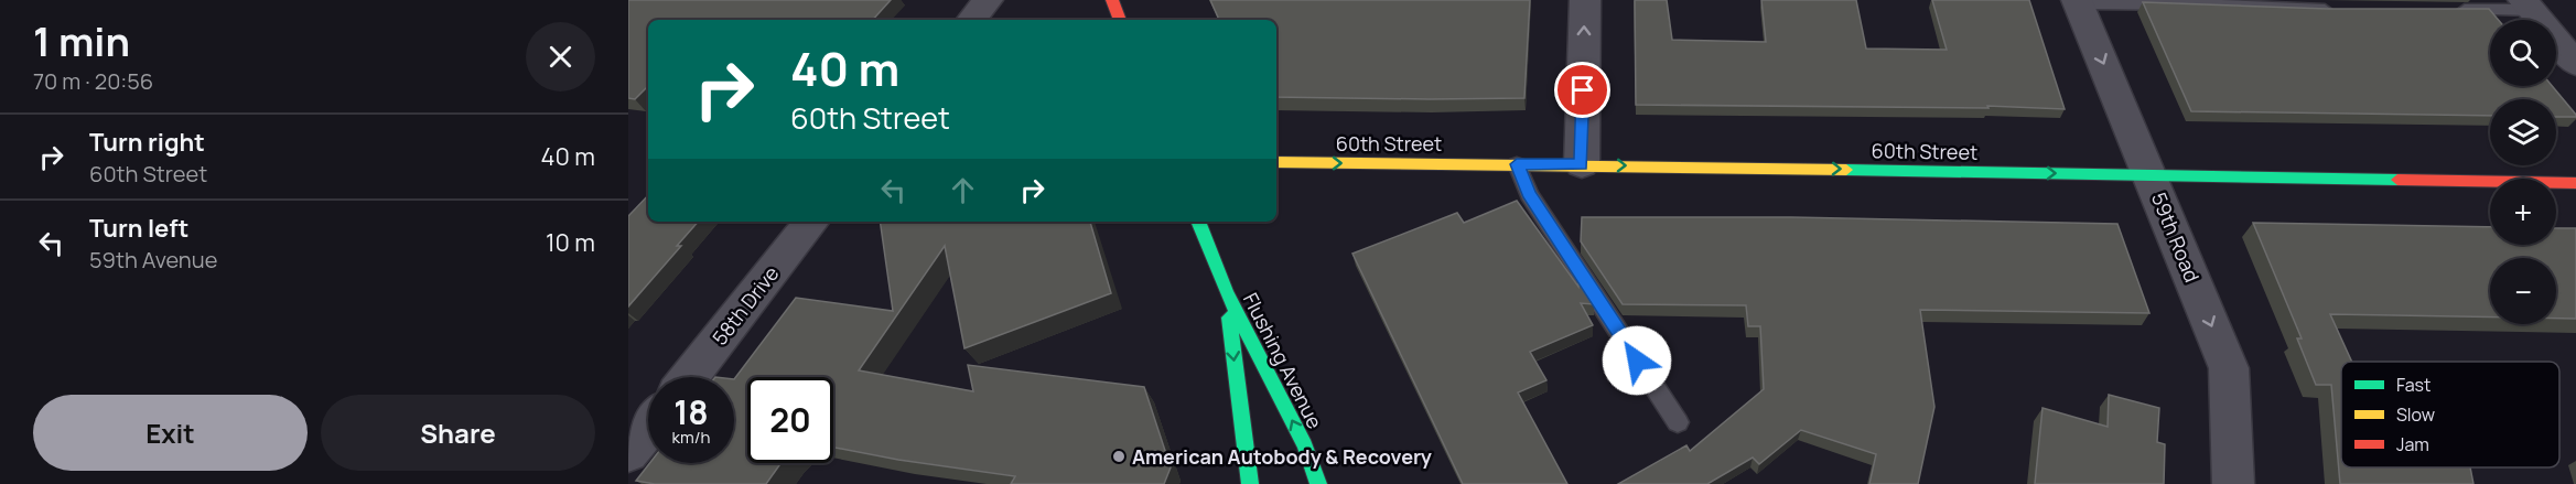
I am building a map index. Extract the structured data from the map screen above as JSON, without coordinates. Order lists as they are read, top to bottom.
{
  "streets": {
    "street": [
      "60th Street",
      "59th Road",
      "58th Drive",
      "Flushing Avenue"
    ]
  },
  "crossings": [
    ["60th Street", "59th Road"]
  ],
  "one_way": ["60th Street", "59th Road"],
  "places": ["American Autobody & Recovery"],
  "legend": ["Fast", "Slow", "Jam"],
  "page": {
    "heading": ["1 min", "70 m · 20:56"],
    "map_buttons": ["+", "−"],
    "turn": ["40 m", "60th Street"],
    "list": [
      {
        "name": "Turn right",
        "note": "60th Street",
        "value": "40 m"
      },
      {
        "name": "Turn left",
        "note": "59th Avenue",
        "value": "10 m"
      }
    ],
    "speed": "18 km/h",
    "limit": "20",
    "buttons": ["Exit", "Share"]
  }
}
